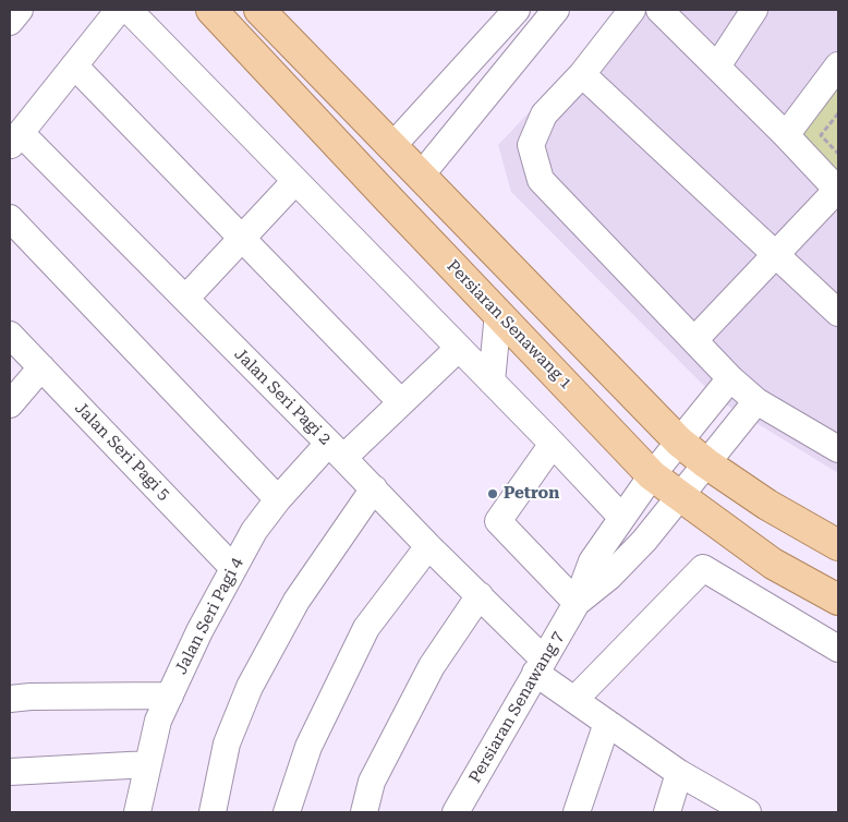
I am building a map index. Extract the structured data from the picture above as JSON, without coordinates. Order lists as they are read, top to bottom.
{
  "streets": {
    "main road": ["Persiaran Senawang 1"],
    "street": [
      "Jalan Seri Pagi 2",
      "Jalan Seri Pagi 5",
      "Jalan Seri Pagi 4",
      "Persiaran Senawang 7"
    ]
  },
  "crossings": [
    ["Jalan Seri Pagi 2", "Jalan Seri Pagi 4"],
    ["Jalan Seri Pagi 2", "Persiaran Senawang 7"],
    ["Jalan Seri Pagi 5", "Jalan Seri Pagi 4"]
  ],
  "places": ["Petron"]
}
